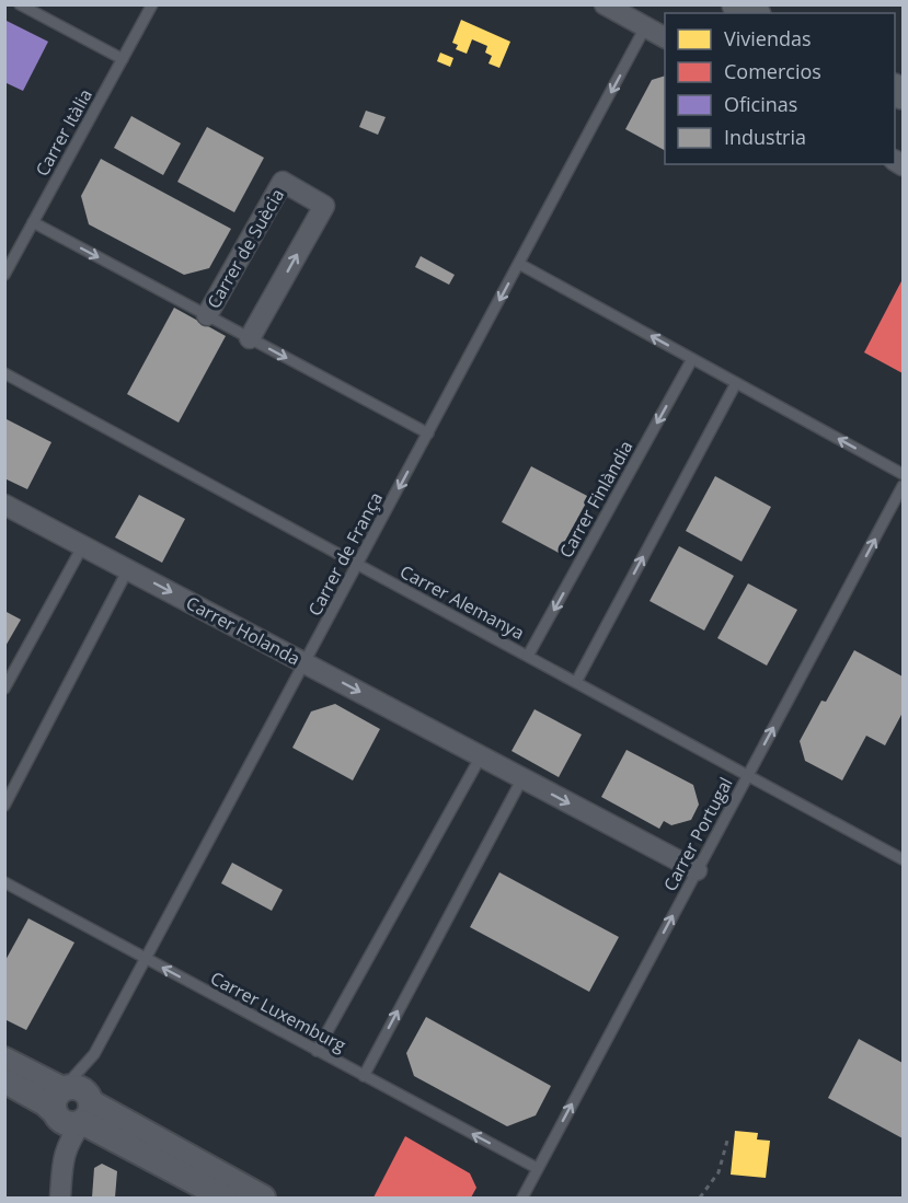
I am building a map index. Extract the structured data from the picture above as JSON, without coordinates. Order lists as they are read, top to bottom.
{
  "streets": {
    "street": ["Carrer de Suècia", "Carrer Holanda"],
    "lane": [
      "Carrer Itàlia",
      "Carrer Finlàndia",
      "Carrer de França",
      "Carrer Alemanya",
      "Carrer Portugal",
      "Carrer Luxemburg"
    ]
  },
  "crossings": [
    ["Carrer Itàlia", "Carrer de Suècia"],
    ["Carrer de Suècia", "Carrer de França"],
    ["Carrer Finlàndia", "Carrer Alemanya"],
    ["Carrer de França", "Carrer Alemanya"],
    ["Carrer de França", "Carrer Holanda"],
    ["Carrer de França", "Carrer Luxemburg"],
    ["Carrer Alemanya", "Carrer Portugal"],
    ["Carrer Holanda", "Carrer Portugal"],
    ["Carrer Portugal", "Carrer Luxemburg"]
  ],
  "one_way": [
    "Carrer de França",
    "Carrer Holanda",
    "Carrer Portugal",
    "Carrer Luxemburg"
  ],
  "legend": [
    "Viviendas",
    "Comercios",
    "Oficinas",
    "Industria"
  ]
}
